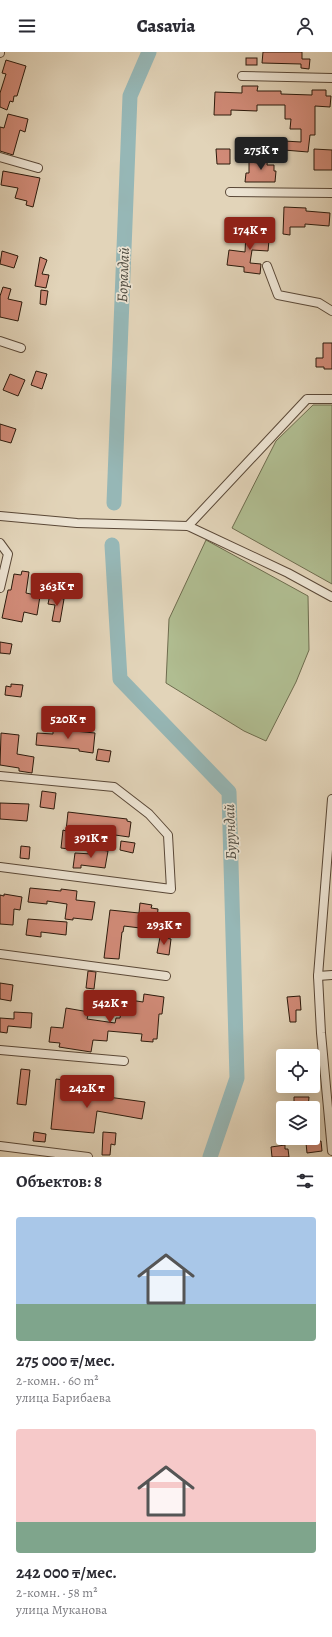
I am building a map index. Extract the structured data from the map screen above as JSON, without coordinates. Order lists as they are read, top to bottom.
{
  "water": ["Боралдай", "Бурундай"],
  "page": {
    "header": "Casavia",
    "price": [
      "275K ₸",
      "174K ₸",
      "363K ₸",
      "520K ₸",
      "391K ₸",
      "293K ₸",
      "542K ₸",
      "242K ₸"
    ],
    "heading": "Объектов: 8",
    "list": [
      {
        "name": "275 000 ₸/мес.",
        "note": "2-комн. · 60 m² · улица Барибаева"
      },
      {
        "name": "242 000 ₸/мес.",
        "note": "2-комн. · 58 m² · улица Муканова"
      }
    ]
  }
}
